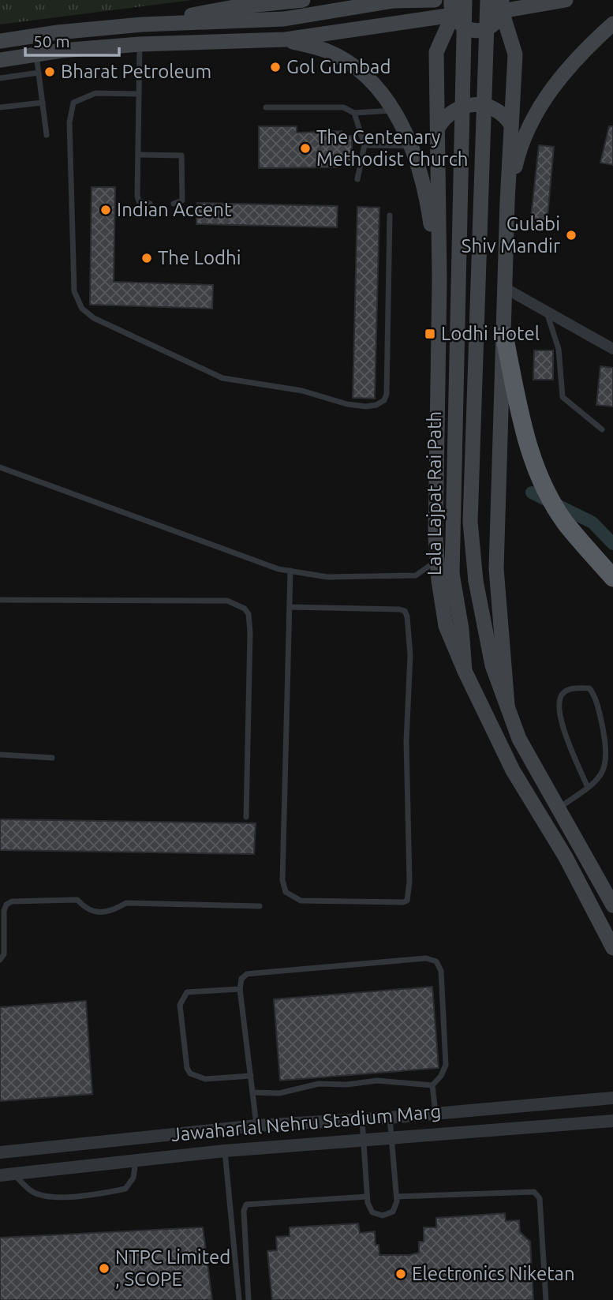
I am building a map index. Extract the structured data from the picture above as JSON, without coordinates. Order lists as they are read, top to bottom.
{
  "streets": {
    "main road": ["Lala Lajpat Rai Path"],
    "street": ["Jawaharlal Nehru Stadium Marg"]
  },
  "places": {
    "other": [
      "Gol Gumbad",
      "Bharat Petroleum",
      "The Centenary Methodist Church",
      "Indian Accent",
      "Gulabi Shiv Mandir",
      "The Lodhi",
      "NTPC Limited , SCOPE",
      "Electronics Niketan"
    ],
    "transit": ["Lodhi Hotel"]
  },
  "scale_bar": "50 m"
}
